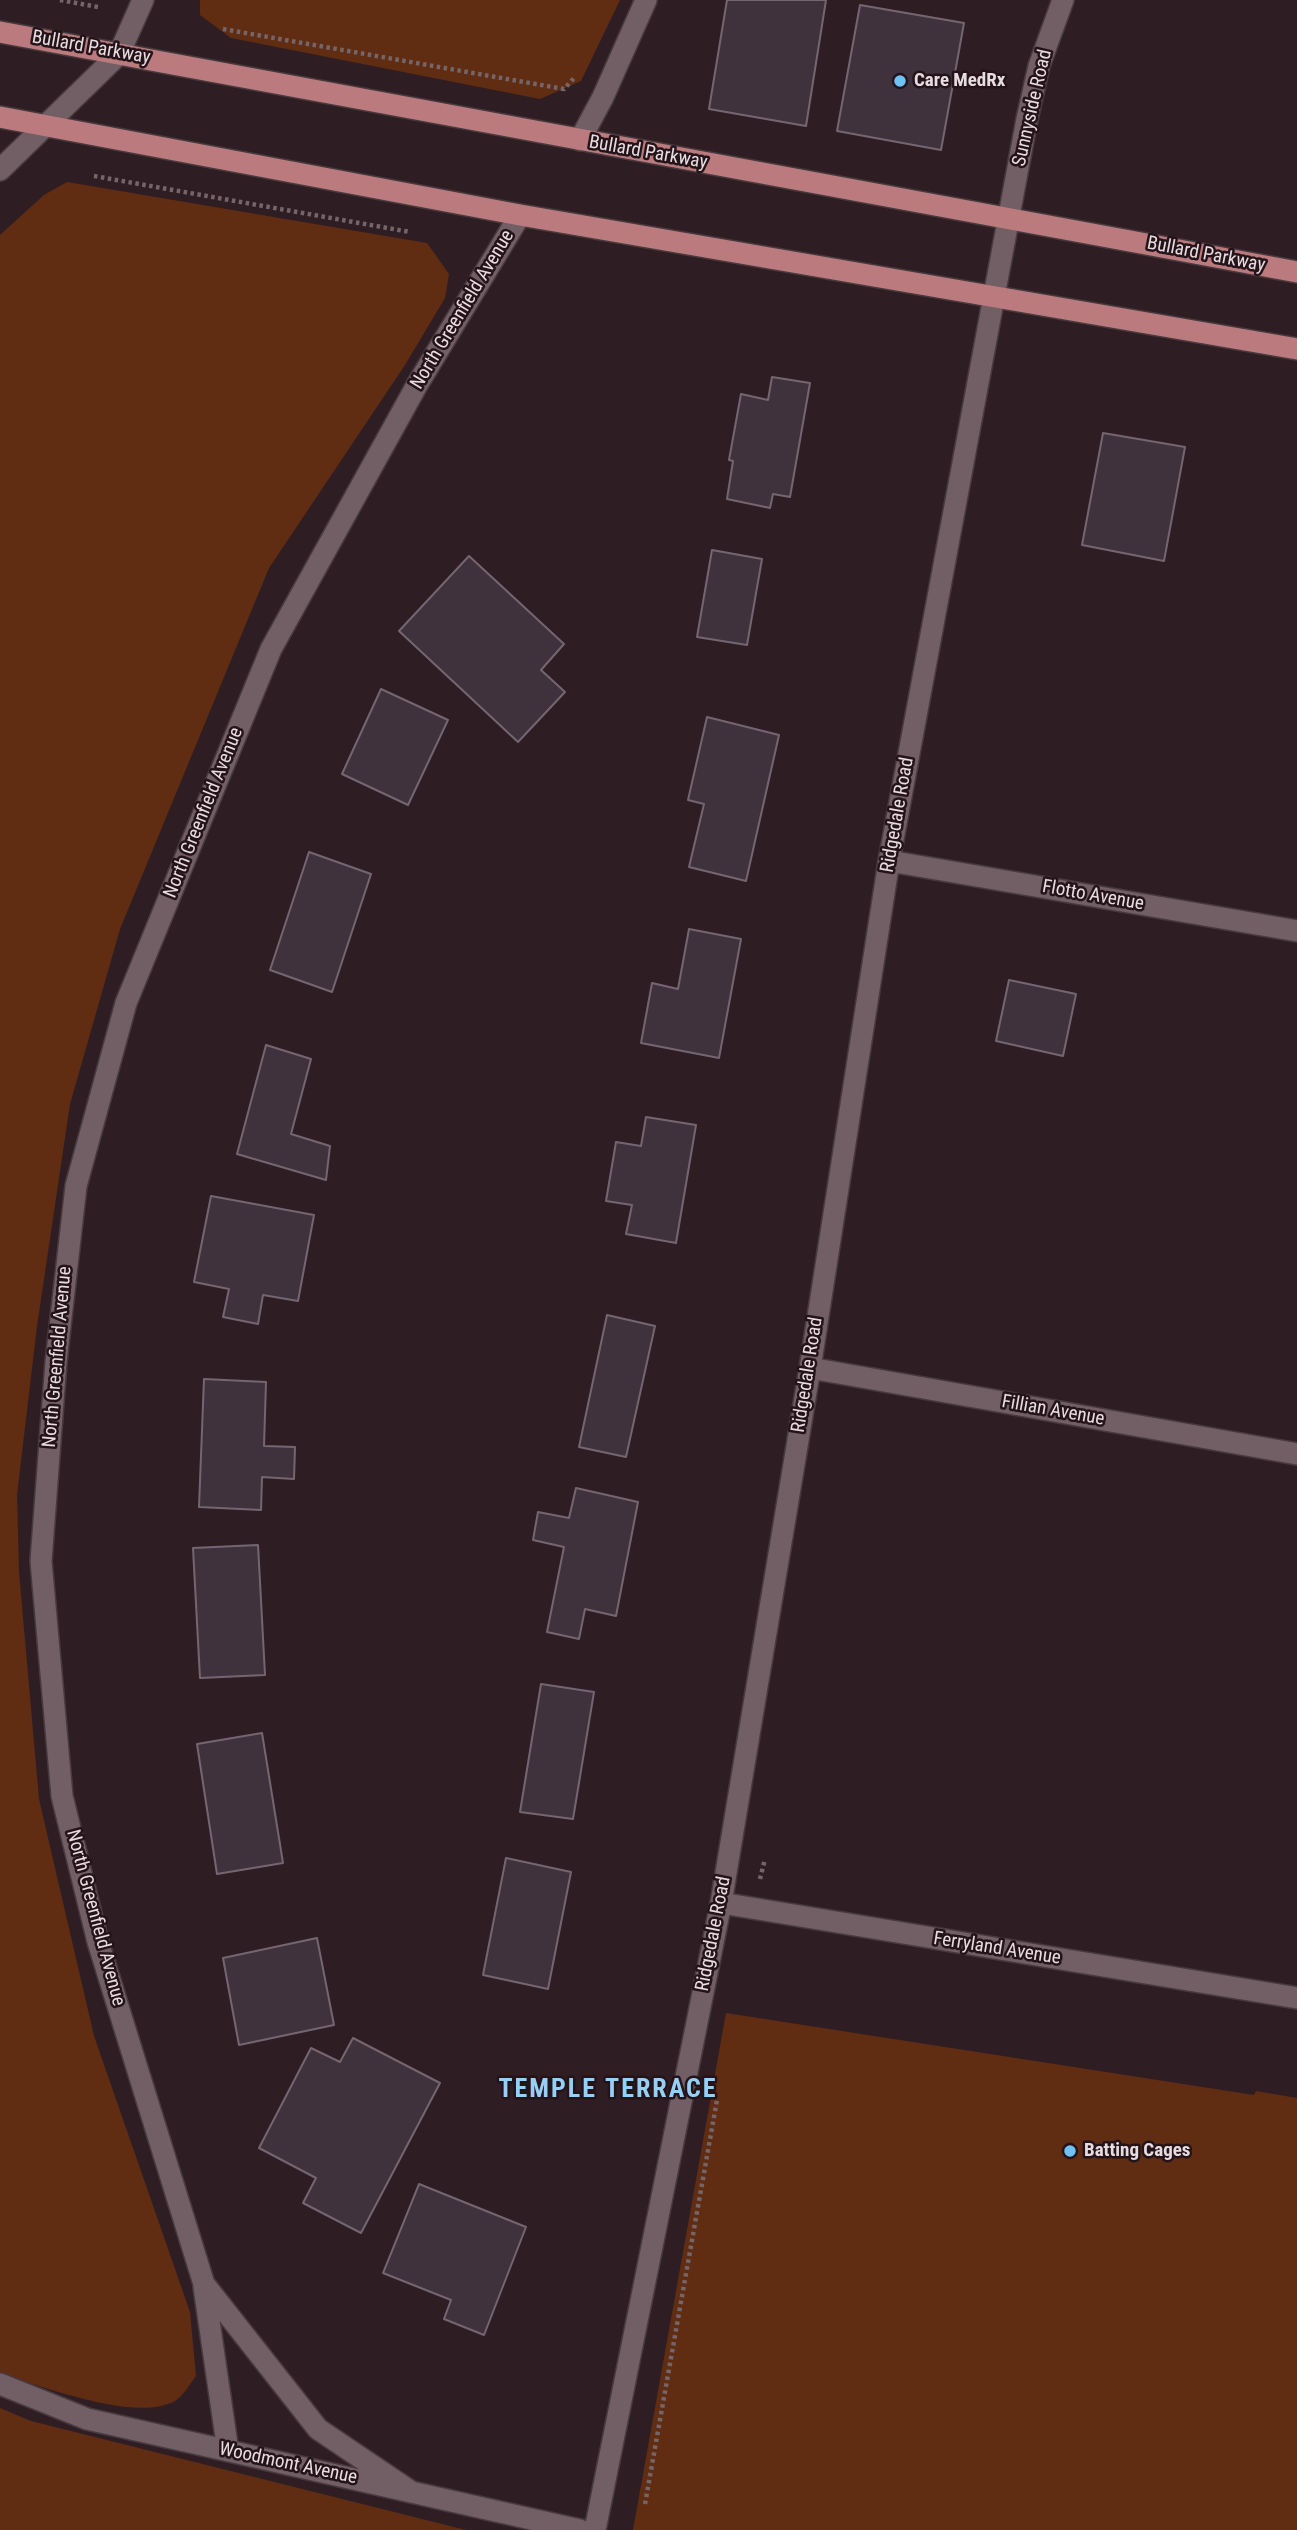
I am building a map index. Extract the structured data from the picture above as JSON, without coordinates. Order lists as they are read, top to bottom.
{
  "streets": {
    "main road": ["Bullard Parkway"],
    "street": [
      "Sunnyside Road",
      "North Greenfield Avenue",
      "Ridgedale Road",
      "Flotto Avenue",
      "Fillian Avenue",
      "Ferryland Avenue",
      "Woodmont Avenue"
    ]
  },
  "crossings": [
    ["Bullard Parkway", "Sunnyside Road"],
    ["Bullard Parkway", "Ridgedale Road"],
    ["Sunnyside Road", "Ridgedale Road"],
    ["North Greenfield Avenue", "Woodmont Avenue"],
    ["Ridgedale Road", "Flotto Avenue"],
    ["Ridgedale Road", "Fillian Avenue"],
    ["Ridgedale Road", "Ferryland Avenue"]
  ],
  "districts": ["TEMPLE TERRACE"],
  "places": ["Care MedRx", "Batting Cages"]
}
